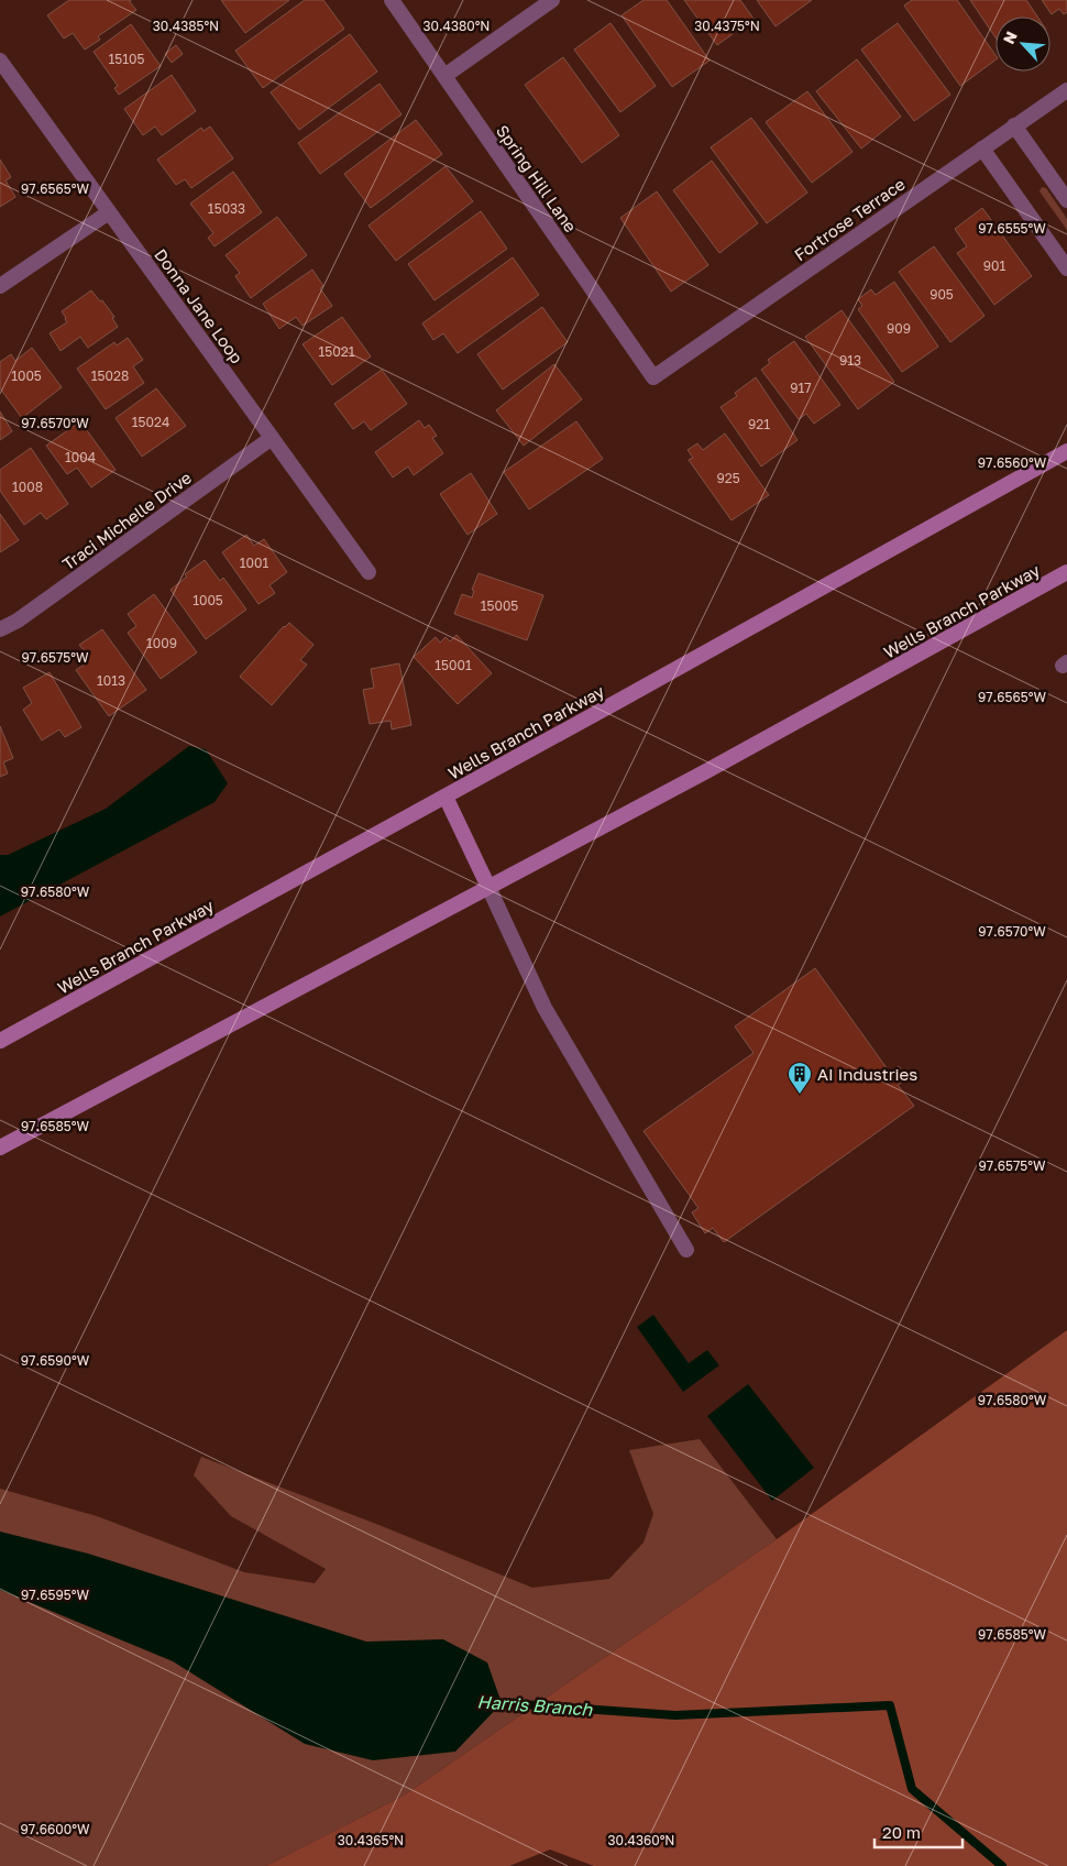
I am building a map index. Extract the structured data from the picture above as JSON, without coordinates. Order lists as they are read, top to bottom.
{
  "streets": {
    "main road": ["Wells Branch Parkway"],
    "street": [
      "Spring Hill Lane",
      "Fortrose Terrace",
      "Donna Jane Loop",
      "Traci Michelle Drive"
    ]
  },
  "crossings": [
    ["Spring Hill Lane", "Fortrose Terrace"],
    ["Donna Jane Loop", "Traci Michelle Drive"]
  ],
  "water": ["Harris Branch"],
  "places": {
    "building": ["AI Industries"]
  },
  "house_numbers": [
    "15105",
    "15033",
    "901",
    "905",
    "909",
    "15021",
    "913",
    "1005",
    "15028",
    "917",
    "15024",
    "921",
    "1004",
    "925",
    "1008",
    "1001",
    "1005",
    "15005",
    "1009",
    "15001",
    "1013"
  ],
  "scale_bar": "20 m",
  "north": "top left",
  "coordinates": [
    "30.4385°N",
    "30.4380°N",
    "30.4375°N",
    "97.6565°W",
    "97.6555°W",
    "97.6570°W",
    "97.6560°W",
    "97.6575°W",
    "97.6580°W",
    "97.6585°W",
    "97.6590°W",
    "97.6595°W",
    "97.6600°W",
    "30.4365°N",
    "30.4360°N"
  ]
}
